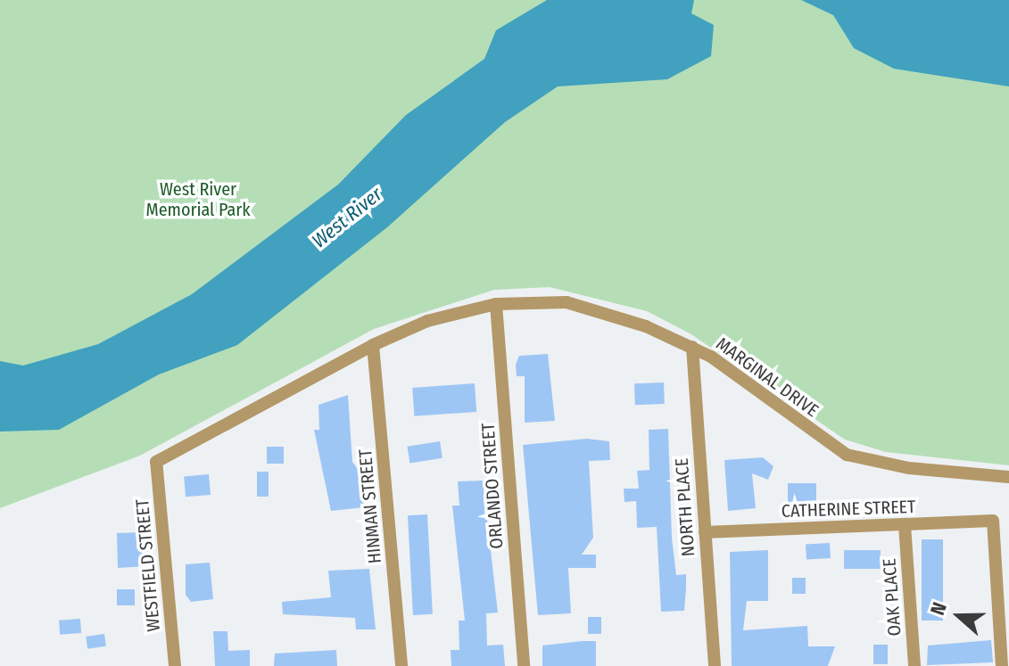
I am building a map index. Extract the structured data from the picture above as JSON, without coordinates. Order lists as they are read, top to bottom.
{
  "streets": {
    "street": [
      "MARGINAL DRIVE",
      "ORLANDO STREET",
      "HINMAN STREET",
      "NORTH PLACE",
      "CATHERINE STREET",
      "WESTFIELD STREET",
      "OAK PLACE"
    ]
  },
  "crossings": [
    ["MARGINAL DRIVE", "ORLANDO STREET"],
    ["MARGINAL DRIVE", "HINMAN STREET"],
    ["MARGINAL DRIVE", "NORTH PLACE"],
    ["MARGINAL DRIVE", "WESTFIELD STREET"],
    ["NORTH PLACE", "CATHERINE STREET"],
    ["CATHERINE STREET", "OAK PLACE"]
  ],
  "water": ["West River"],
  "parks": ["West River Memorial Park"],
  "north": "left"
}
